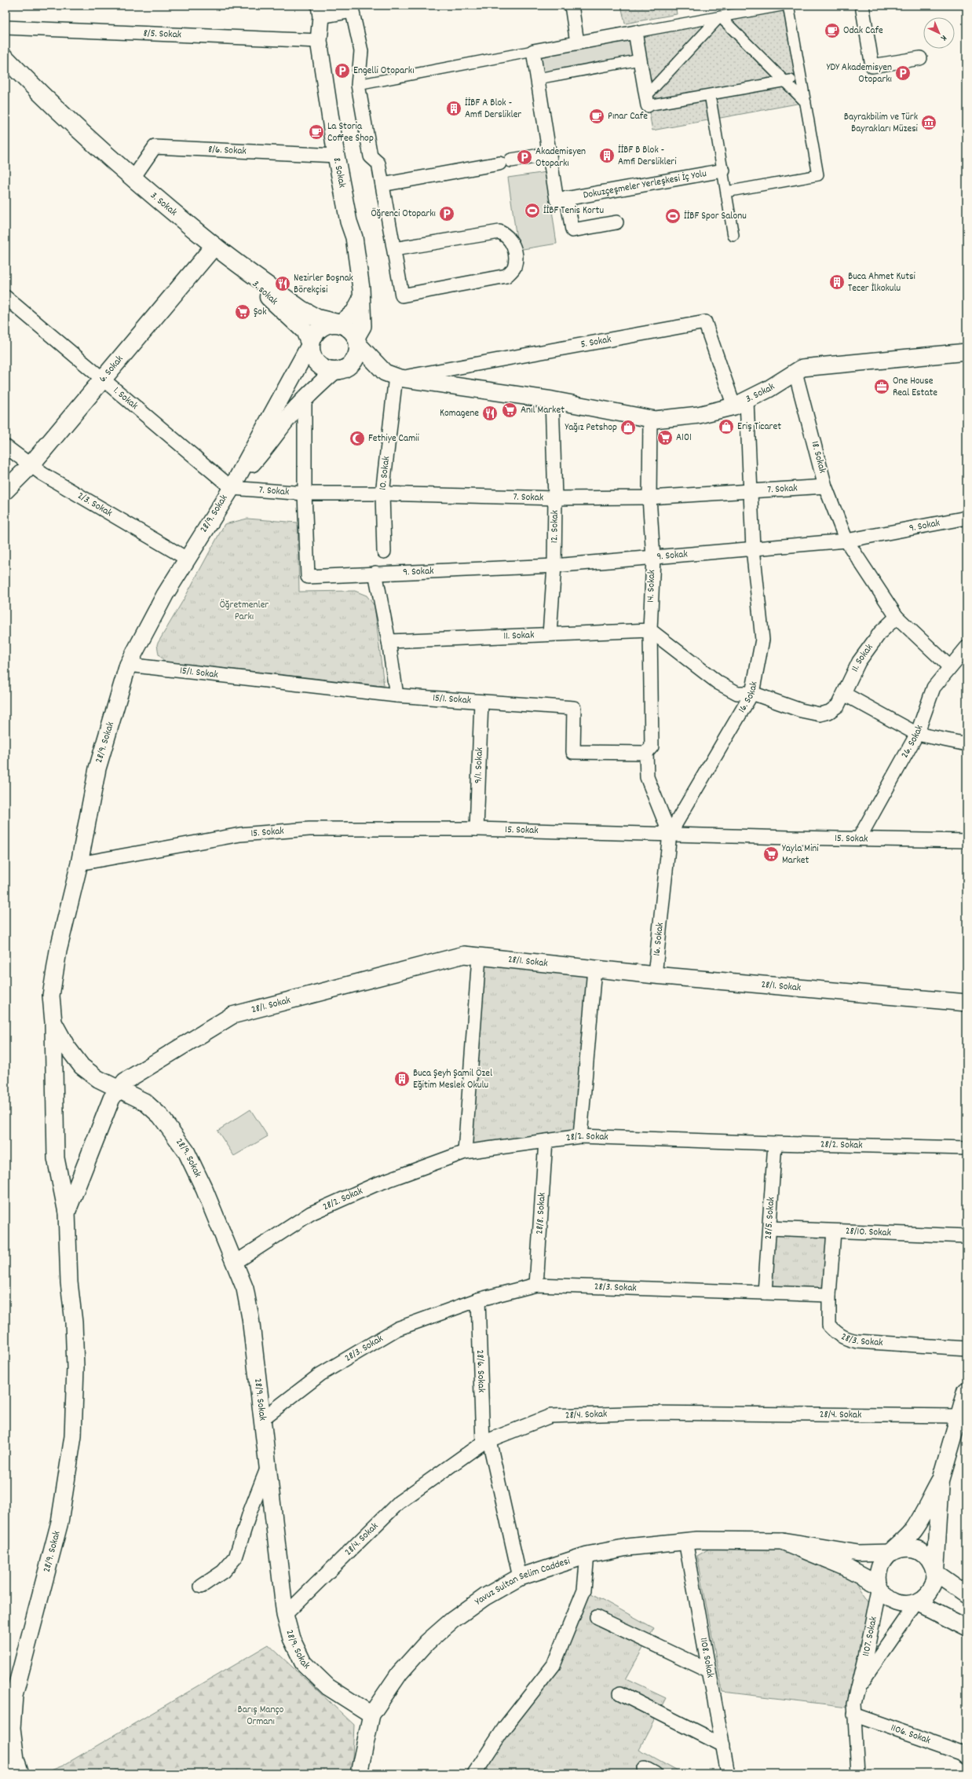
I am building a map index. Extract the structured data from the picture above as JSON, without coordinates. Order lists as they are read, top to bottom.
{
  "streets": {
    "main road": ["3. Sokak", "3. sokak", "6. Sokak"],
    "street": [
      "8/5. Sokak",
      "8/6. Sokak",
      "8. Sokak",
      "Dokuzçeşmeler Yerleşkesi İç Yolu",
      "5. Sokak",
      "1. Sokak",
      "18. Sokak",
      "10. Sokak",
      "7. Sokak",
      "2/3. Sokak",
      "28/9. Sokak",
      "12. Sokak",
      "9. Sokak",
      "14. Sokak",
      "11. Sokak",
      "15/1. Sokak",
      "16. Sokak",
      "26. Sokak",
      "9/1. Sokak",
      "15. Sokak",
      "28/1. Sokak",
      "28/2. Sokak",
      "28/8. Sokak",
      "28/5. Sokak",
      "28/10. Sokak",
      "28/3. Sokak",
      "28/6. Sokak",
      "28/4. Sokak",
      "Yavuz Sultan Selim Caddesi",
      "1107. Sokak",
      "1108. Sokak",
      "1106. Sokak"
    ]
  },
  "crossings": [
    ["8/5. Sokak", "8. Sokak"],
    ["8/6. Sokak", "8. Sokak"],
    ["8/6. Sokak", "3. Sokak"],
    ["8. Sokak", "3. Sokak"],
    ["8. Sokak", "3. sokak"],
    ["8. Sokak", "28/9. Sokak"],
    ["3. Sokak", "3. sokak"],
    ["3. Sokak", "5. Sokak"],
    ["3. Sokak", "6. Sokak"],
    ["3. Sokak", "18. Sokak"],
    ["3. Sokak", "10. Sokak"],
    ["3. Sokak", "28/9. Sokak"],
    ["3. Sokak", "12. Sokak"],
    ["3. Sokak", "14. Sokak"],
    ["3. Sokak", "16. Sokak"],
    ["3. sokak", "6. Sokak"],
    ["3. sokak", "28/9. Sokak"],
    ["5. Sokak", "10. Sokak"],
    ["5. Sokak", "16. Sokak"],
    ["6. Sokak", "1. Sokak"],
    ["6. Sokak", "2/3. Sokak"],
    ["1. Sokak", "7. Sokak"],
    ["1. Sokak", "28/9. Sokak"],
    ["18. Sokak", "7. Sokak"],
    ["18. Sokak", "9. Sokak"],
    ["10. Sokak", "7. Sokak"],
    ["7. Sokak", "28/9. Sokak"],
    ["7. Sokak", "12. Sokak"],
    ["7. Sokak", "9. Sokak"],
    ["7. Sokak", "14. Sokak"],
    ["7. Sokak", "16. Sokak"],
    ["2/3. Sokak", "28/9. Sokak"],
    ["28/9. Sokak", "9. Sokak"],
    ["28/9. Sokak", "15/1. Sokak"],
    ["28/9. Sokak", "15. Sokak"],
    ["28/9. Sokak", "28/1. Sokak"],
    ["28/9. Sokak", "28/2. Sokak"],
    ["28/9. Sokak", "28/3. Sokak"],
    ["28/9. Sokak", "28/4. Sokak"],
    ["28/9. Sokak", "Yavuz Sultan Selim Caddesi"],
    ["12. Sokak", "9. Sokak"],
    ["12. Sokak", "11. Sokak"],
    ["9. Sokak", "14. Sokak"],
    ["9. Sokak", "16. Sokak"],
    ["14. Sokak", "11. Sokak"],
    ["14. Sokak", "15/1. Sokak"],
    ["11. Sokak", "16. Sokak"],
    ["15/1. Sokak", "9/1. Sokak"],
    ["16. Sokak", "15. Sokak"],
    ["16. Sokak", "28/1. Sokak"],
    ["26. Sokak", "15. Sokak"],
    ["9/1. Sokak", "15. Sokak"],
    ["28/2. Sokak", "28/8. Sokak"],
    ["28/2. Sokak", "28/5. Sokak"],
    ["28/8. Sokak", "28/3. Sokak"],
    ["28/5. Sokak", "28/10. Sokak"],
    ["28/5. Sokak", "28/3. Sokak"],
    ["28/3. Sokak", "28/6. Sokak"],
    ["28/6. Sokak", "28/4. Sokak"],
    ["28/6. Sokak", "Yavuz Sultan Selim Caddesi"],
    ["Yavuz Sultan Selim Caddesi", "1108. Sokak"],
    ["1107. Sokak", "1106. Sokak"]
  ],
  "parks": ["Öğretmenler Parkı", "Barış Manço Ormanı"],
  "places": {
    "cafe": ["Odak Cafe", "Pınar Cafe", "La Storia Coffee Shop"],
    "parking": [
      "Engelli Otoparkı",
      "YDY Akademisyen Otoparkı",
      "Akademisyen Otoparkı",
      "Öğrenci Otoparkı"
    ],
    "building": [
      "İİBF A Blok - Amfi Derslikler",
      "İİBF B Blok - Amfi Derslikleri",
      "Buca Ahmet Kutsi Tecer İlkokulu",
      "Buca Şeyh Şamil Özel Eğitim Meslek Okulu"
    ],
    "museum": ["Bayrakbilim ve Türk Bayrakları Müzesi"],
    "sports": ["İİBF Tenis Kortu", "İİBF Spor Salonu"],
    "restaurant": ["Nezirler Boşnak Börekçisi", "Komagene"],
    "supermarket": [
      "Şok",
      "Anıl Market",
      "A101",
      "Yayla Mini Market"
    ],
    "office": ["One House Real Estate"],
    "shop": ["Eriş Ticaret", "Yağız Petshop"],
    "mosque": ["Fethiye Camii"]
  },
  "north": "bottom right"
}
